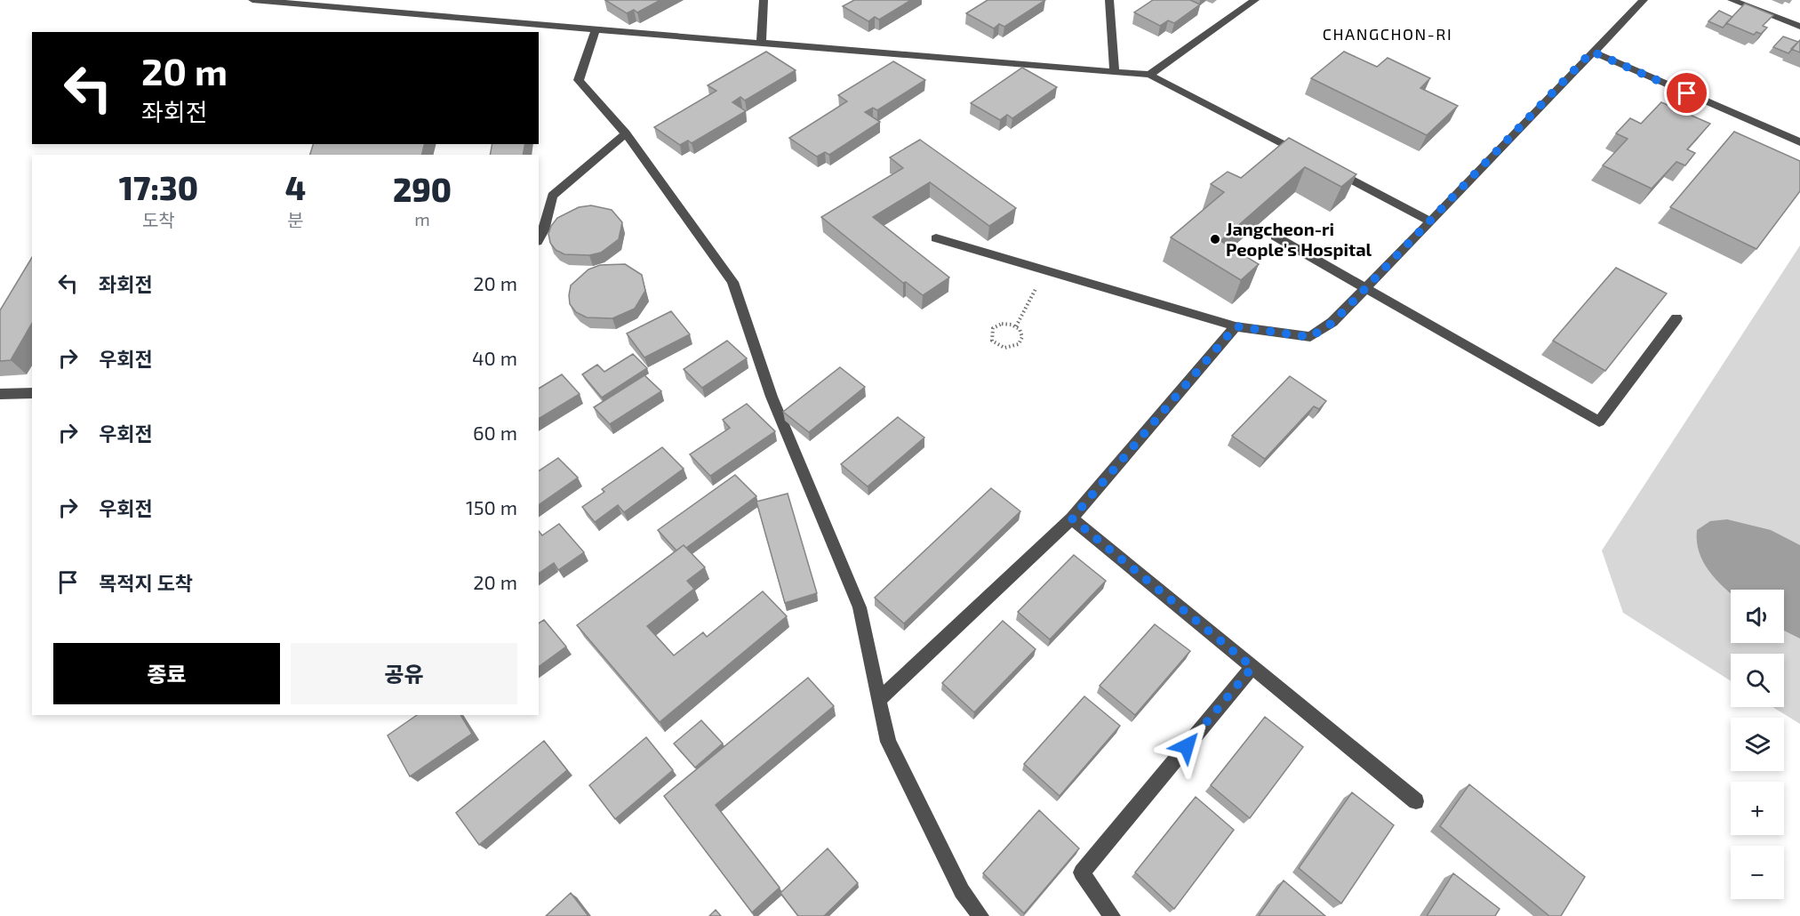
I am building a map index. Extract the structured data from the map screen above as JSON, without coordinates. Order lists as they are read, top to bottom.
{
  "districts": ["CHANGCHON-RI"],
  "places": ["Jangcheon-ri People's Hospital"],
  "page": {
    "turn": ["20 m", "좌회전"],
    "eta": [
      "17:30",
      "도착",
      "4",
      "분",
      "290",
      "m"
    ],
    "list": [
      {
        "name": "좌회전",
        "value": "20 m"
      },
      {
        "name": "우회전",
        "value": "40 m"
      },
      {
        "name": "우회전",
        "value": "60 m"
      },
      {
        "name": "우회전",
        "value": "150 m"
      },
      {
        "name": "목적지 도착",
        "value": "20 m"
      }
    ],
    "map_buttons": ["+", "−"],
    "buttons": ["종료", "공유"]
  }
}
